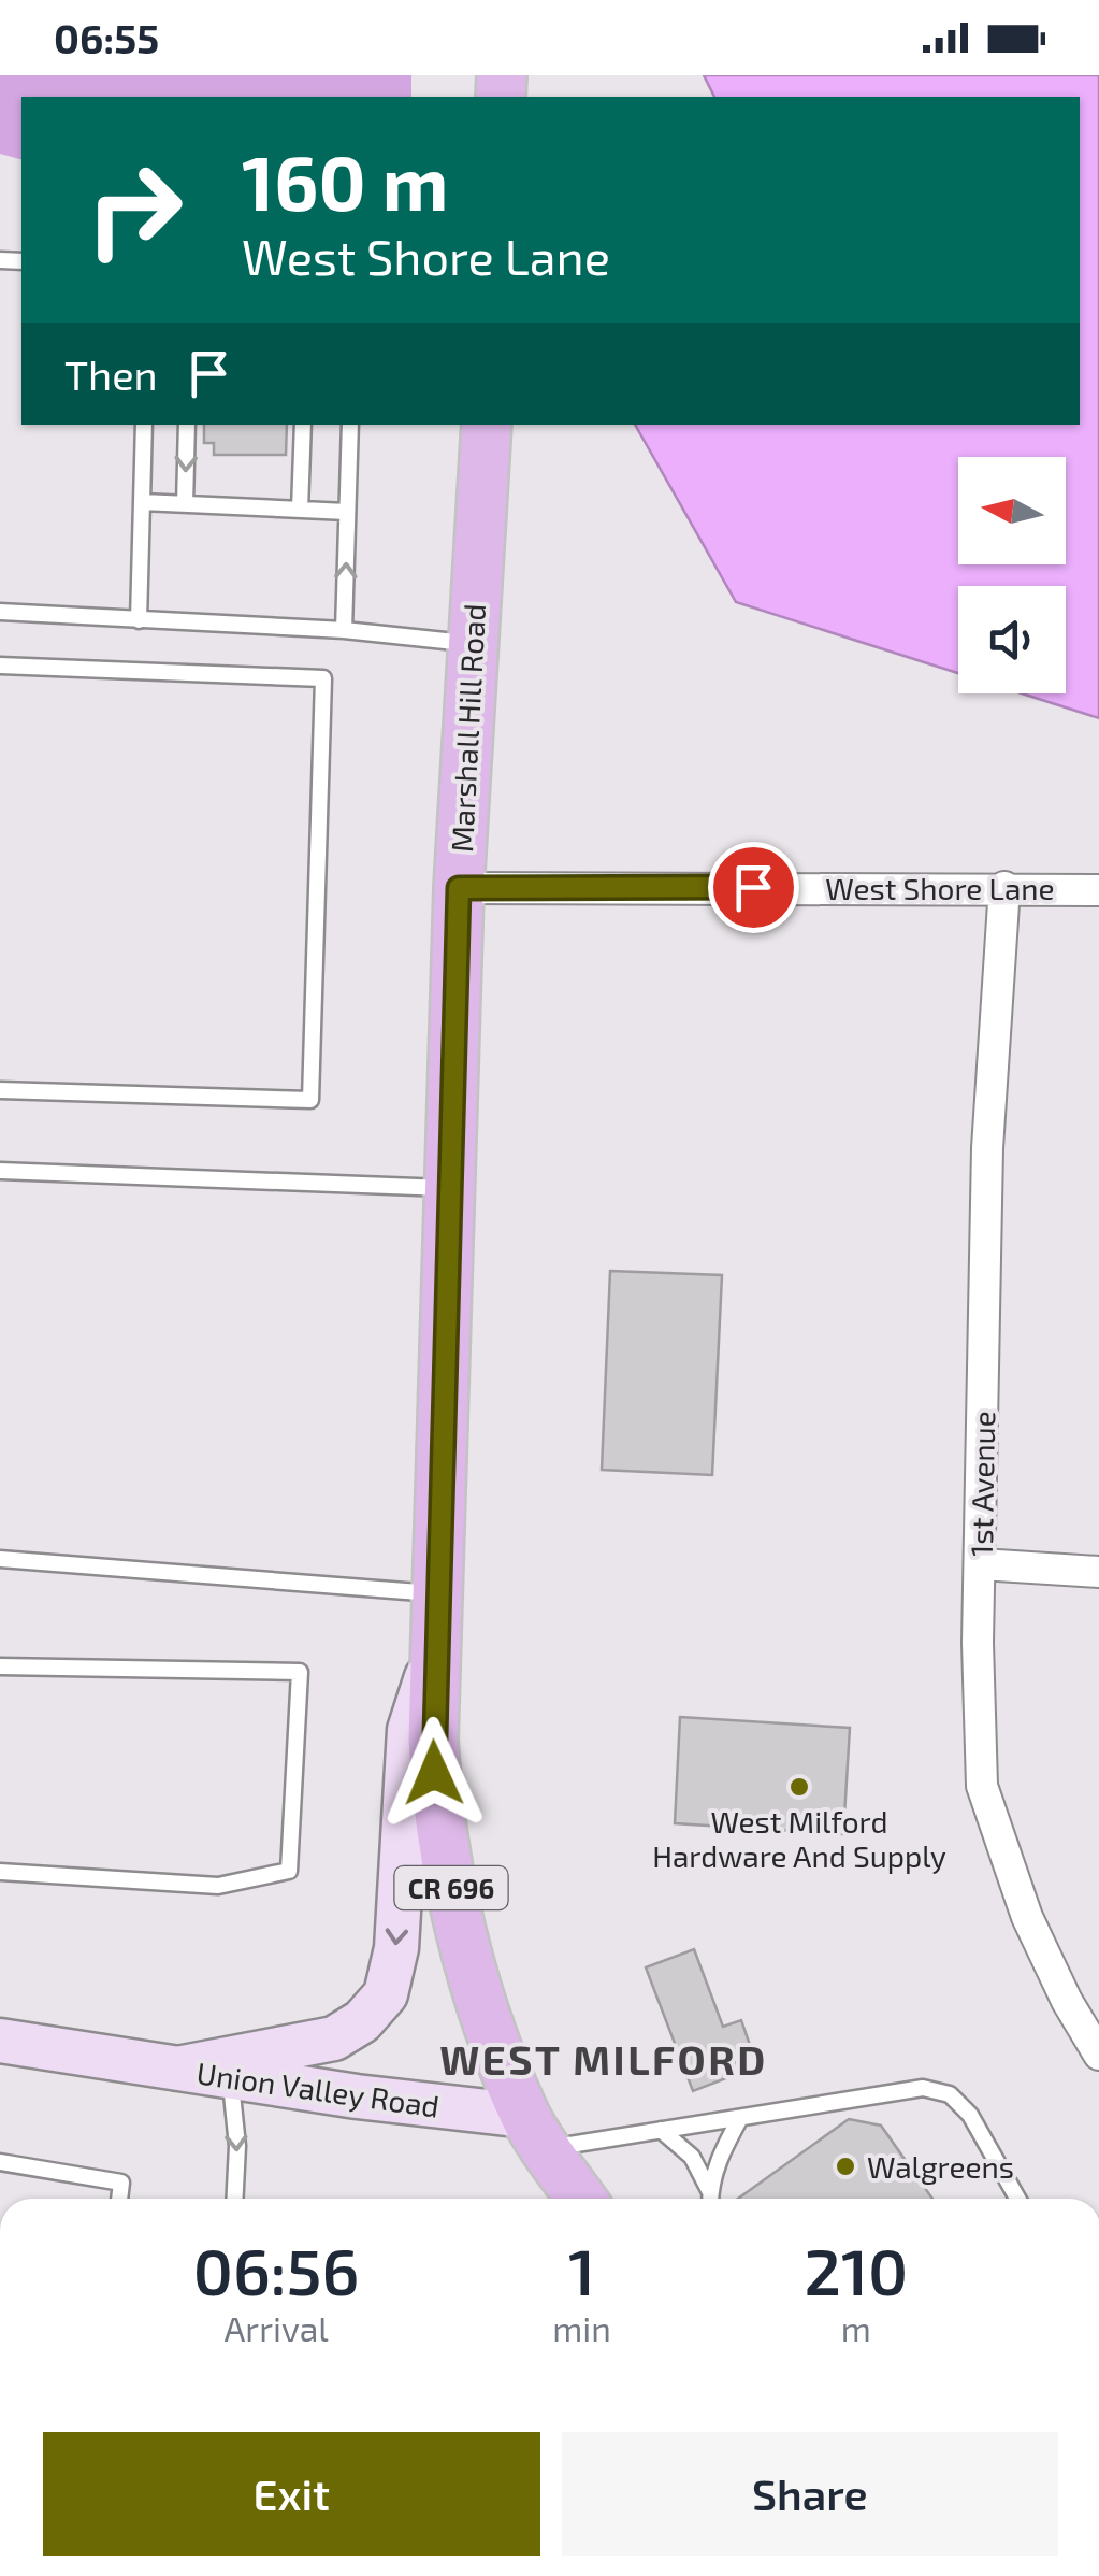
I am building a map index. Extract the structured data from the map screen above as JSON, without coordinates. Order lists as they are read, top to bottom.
{
  "streets": {
    "main road": ["Marshall Hill Road", "CR 696", "Union Valley Road"],
    "street": ["West Shore Lane", "1st Avenue"]
  },
  "crossings": [
    ["Marshall Hill Road", "West Shore Lane"],
    ["Marshall Hill Road", "Union Valley Road"],
    ["West Shore Lane", "1st Avenue"]
  ],
  "districts": ["WEST MILFORD"],
  "places": ["West Milford Hardware And Supply", "Walgreens"],
  "north": "left",
  "page": {
    "status": "06:55",
    "turn": ["160 m", "West Shore Lane"],
    "then": "Then",
    "eta": [
      "06:56",
      "Arrival",
      "1",
      "min",
      "210",
      "m"
    ],
    "buttons": ["Exit", "Share"]
  }
}
